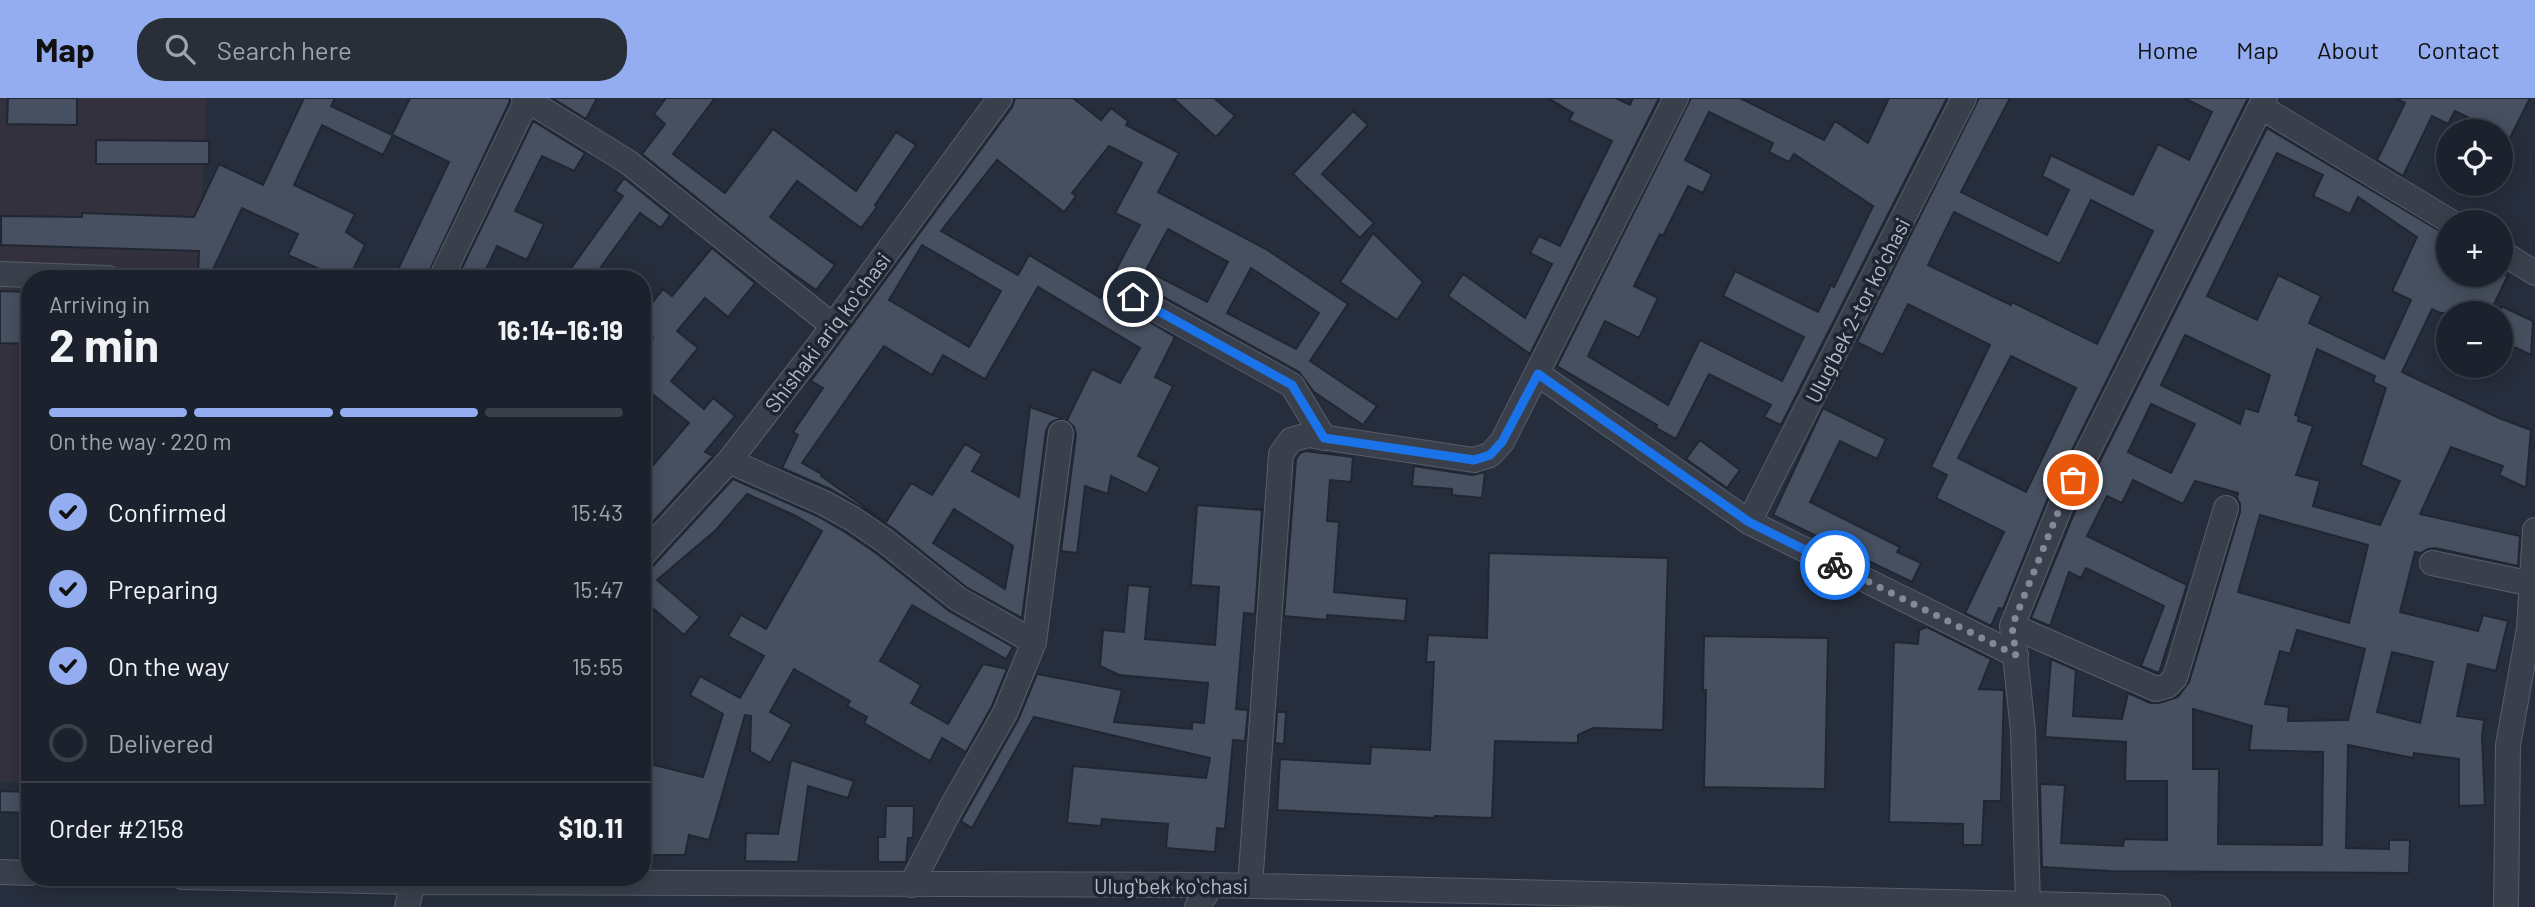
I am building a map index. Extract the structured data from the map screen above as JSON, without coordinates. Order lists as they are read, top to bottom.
{
  "streets": {
    "street": ["Ulugʼbek 2-tor koʼchasi", "Shishaki ariq koʻchasi", "Ulugʻbek koʻchasi"]
  },
  "page": {
    "header": "Map",
    "search": "Search here",
    "nav": [
      "Home",
      "Map",
      "About",
      "Contact"
    ],
    "map_buttons": ["+", "−"],
    "heading": ["2 min", "Arriving in", "16:14–16:19"],
    "panel": ["Order #2158", "$10.11"],
    "bar": "On the way · 220 m",
    "list": [
      ["Confirmed", "15:43"],
      ["Preparing", "15:47"],
      ["On the way", "15:55"],
      "Delivered"
    ]
  }
}
